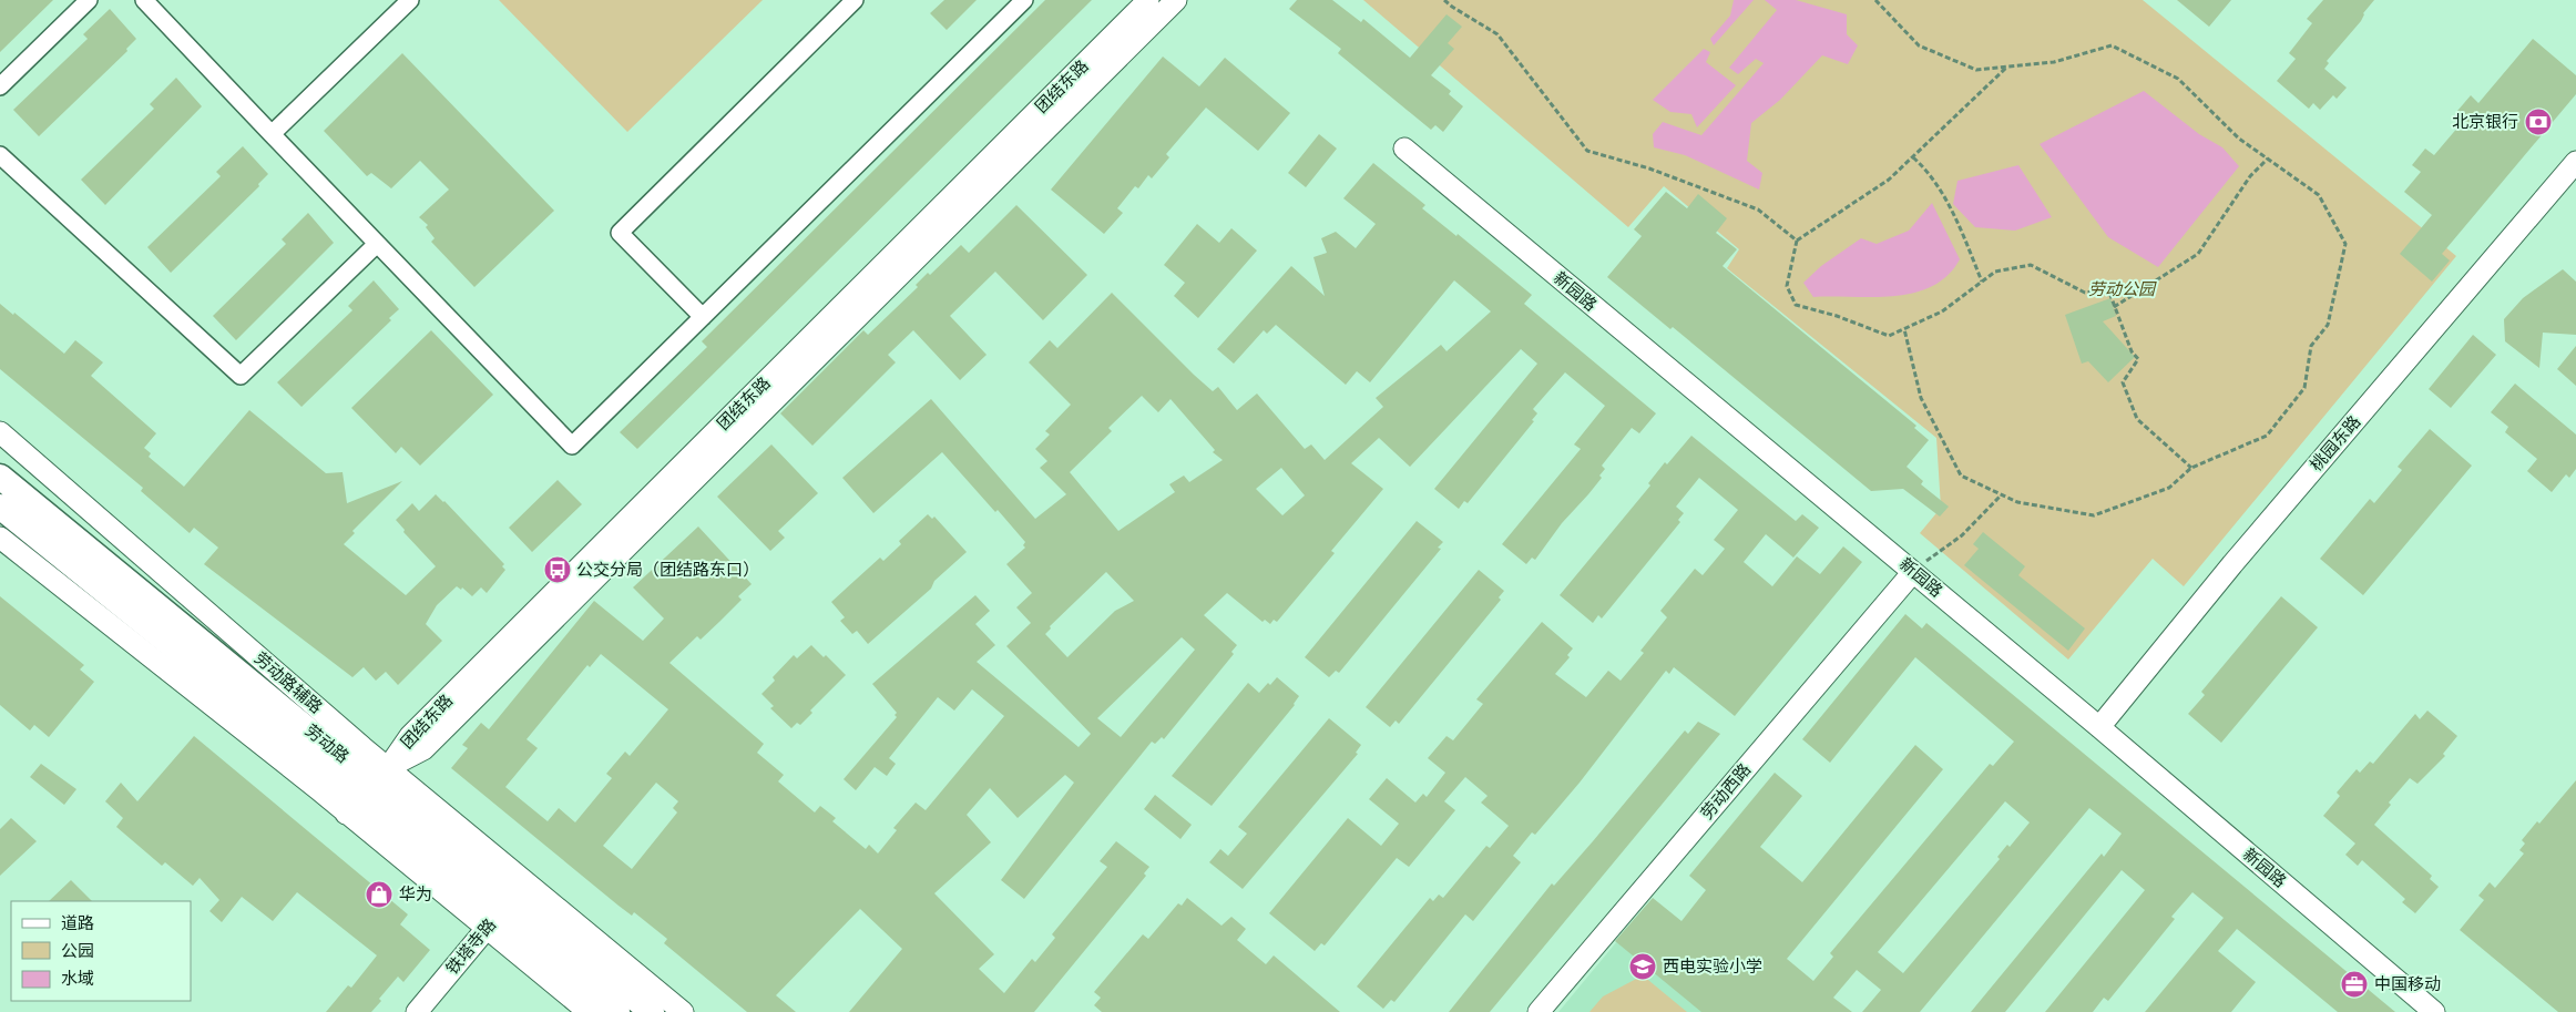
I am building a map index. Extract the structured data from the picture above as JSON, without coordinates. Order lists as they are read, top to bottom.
{
  "streets": {
    "main road": ["劳动路"],
    "street": [
      "团结东路",
      "新园路",
      "桃园东路",
      "劳动路辅路",
      "劳动西路",
      "铁塔寺路"
    ]
  },
  "crossings": [
    ["团结东路", "劳动路辅路"],
    ["团结东路", "劳动路"],
    ["新园路", "桃园东路"],
    ["新园路", "劳动西路"],
    ["劳动路辅路", "劳动路"],
    ["劳动路辅路", "铁塔寺路"],
    ["劳动路", "铁塔寺路"]
  ],
  "parks": ["劳动公园"],
  "places": {
    "bank": ["北京银行"],
    "bus stop": ["公交分局（团结路东口）"],
    "shop": ["华为"],
    "school or university": ["西电实验小学"],
    "office": ["中国移动"]
  },
  "legend": ["道路", "公园", "水域"]
}
